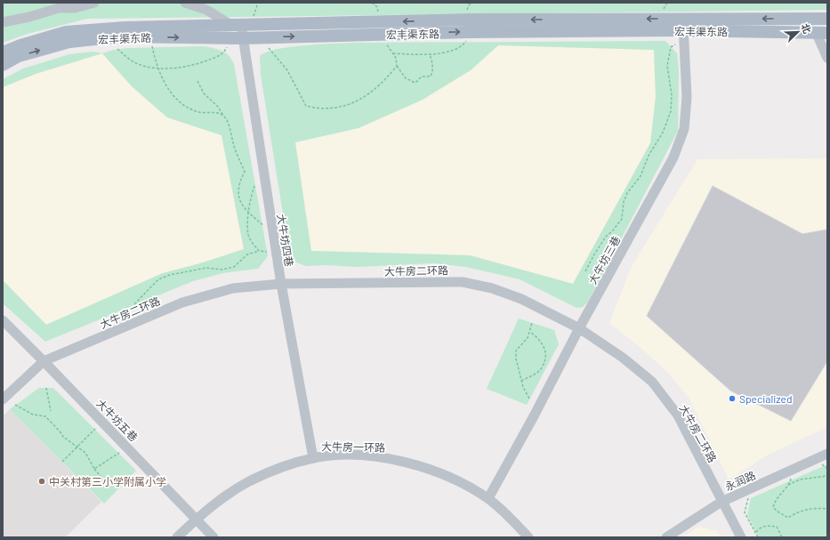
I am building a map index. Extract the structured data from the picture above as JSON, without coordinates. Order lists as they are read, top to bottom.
{
  "streets": {
    "main road": ["宏丰渠东路"],
    "street": [
      "大牛坊四巷",
      "大牛坊三巷",
      "大牛房二环路",
      "大牛坊五巷",
      "大牛房一环路",
      "永润路"
    ]
  },
  "crossings": [
    ["宏丰渠东路", "大牛坊四巷"],
    ["宏丰渠东路", "大牛坊三巷"],
    ["大牛坊四巷", "大牛房二环路"],
    ["大牛坊四巷", "大牛房一环路"],
    ["大牛坊三巷", "大牛房二环路"],
    ["大牛坊三巷", "大牛房一环路"],
    ["大牛房二环路", "大牛坊五巷"],
    ["大牛房二环路", "永润路"],
    ["大牛坊五巷", "大牛房一环路"]
  ],
  "places": ["Specialized", "中关村第三小学附属小学"],
  "north": "top right"
}
